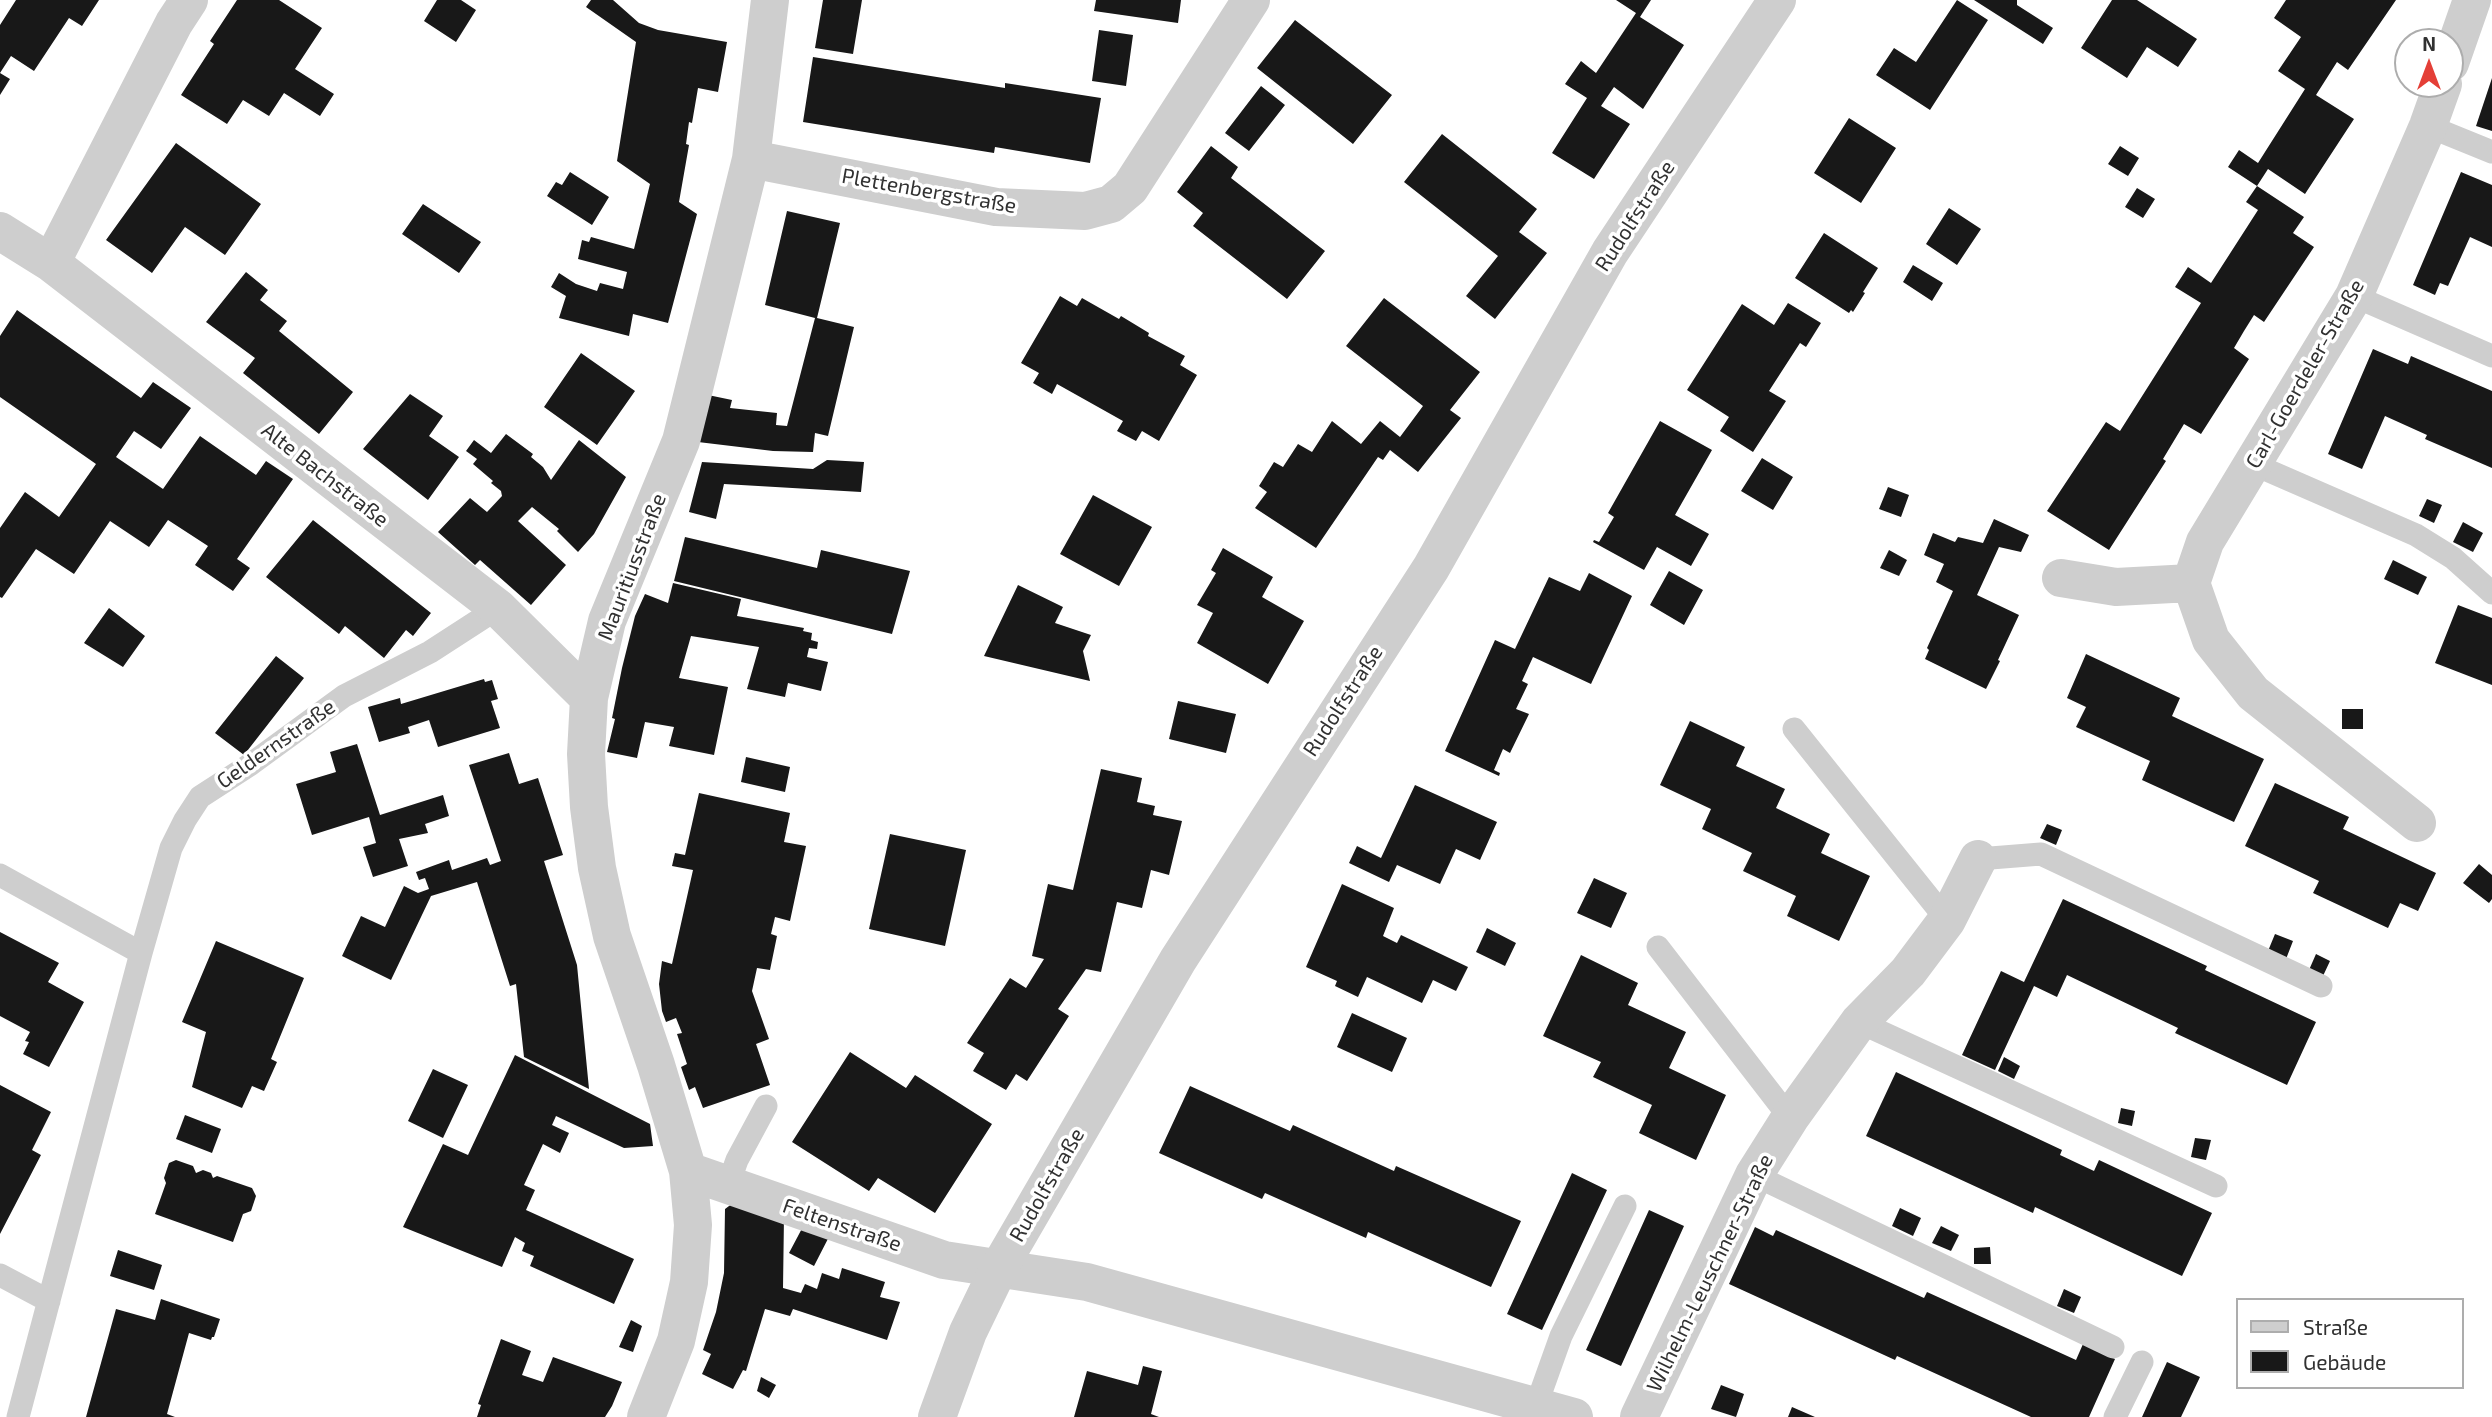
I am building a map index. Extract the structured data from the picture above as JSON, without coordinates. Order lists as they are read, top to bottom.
{
  "streets": {
    "street": [
      "Plettenbergstraße",
      "Rudolfstraße",
      "Carl-Goerdeler-Straße",
      "Alte Bachstraße",
      "Mauritiusstraße",
      "Feltenstraße",
      "Wilhelm-Leuschner-Straße"
    ],
    "lane": ["Geldernstraße"]
  },
  "crossings": [
    ["Plettenbergstraße", "Mauritiusstraße"],
    ["Rudolfstraße", "Feltenstraße"],
    ["Alte Bachstraße", "Mauritiusstraße"],
    ["Alte Bachstraße", "Geldernstraße"],
    ["Mauritiusstraße", "Feltenstraße"]
  ],
  "legend": ["Straße", "Gebäude"],
  "north": "top"
}
